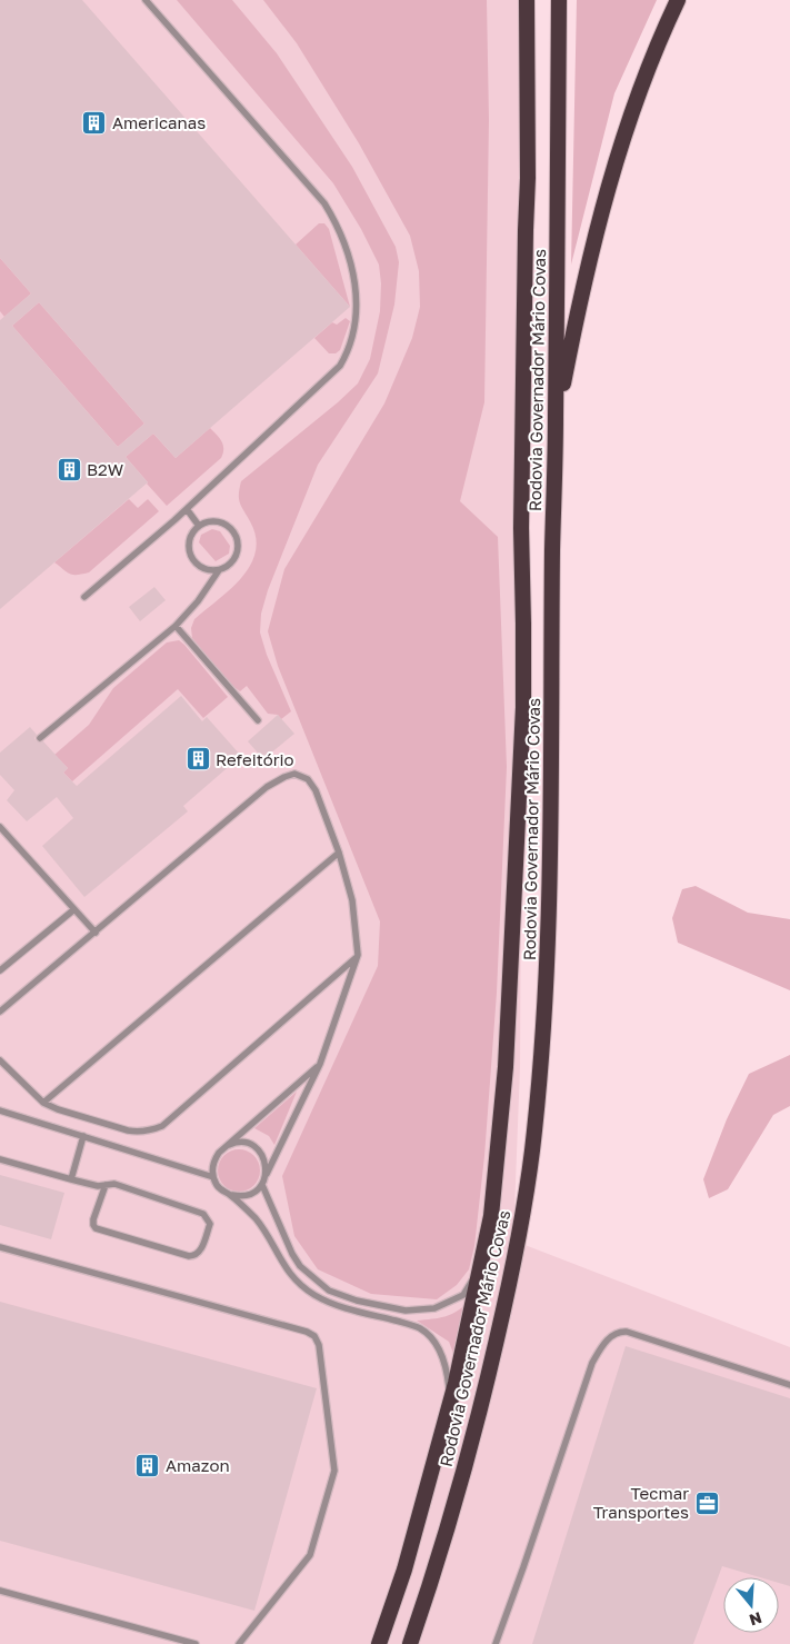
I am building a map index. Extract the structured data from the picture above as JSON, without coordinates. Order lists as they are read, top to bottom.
{
  "streets": {
    "highway": ["Rodovia Governador Mário Covas"]
  },
  "places": {
    "building": [
      "Americanas",
      "B2W",
      "Refeitório",
      "Amazon"
    ],
    "office": ["Tecmar Transportes"]
  },
  "north": "bottom"
}
